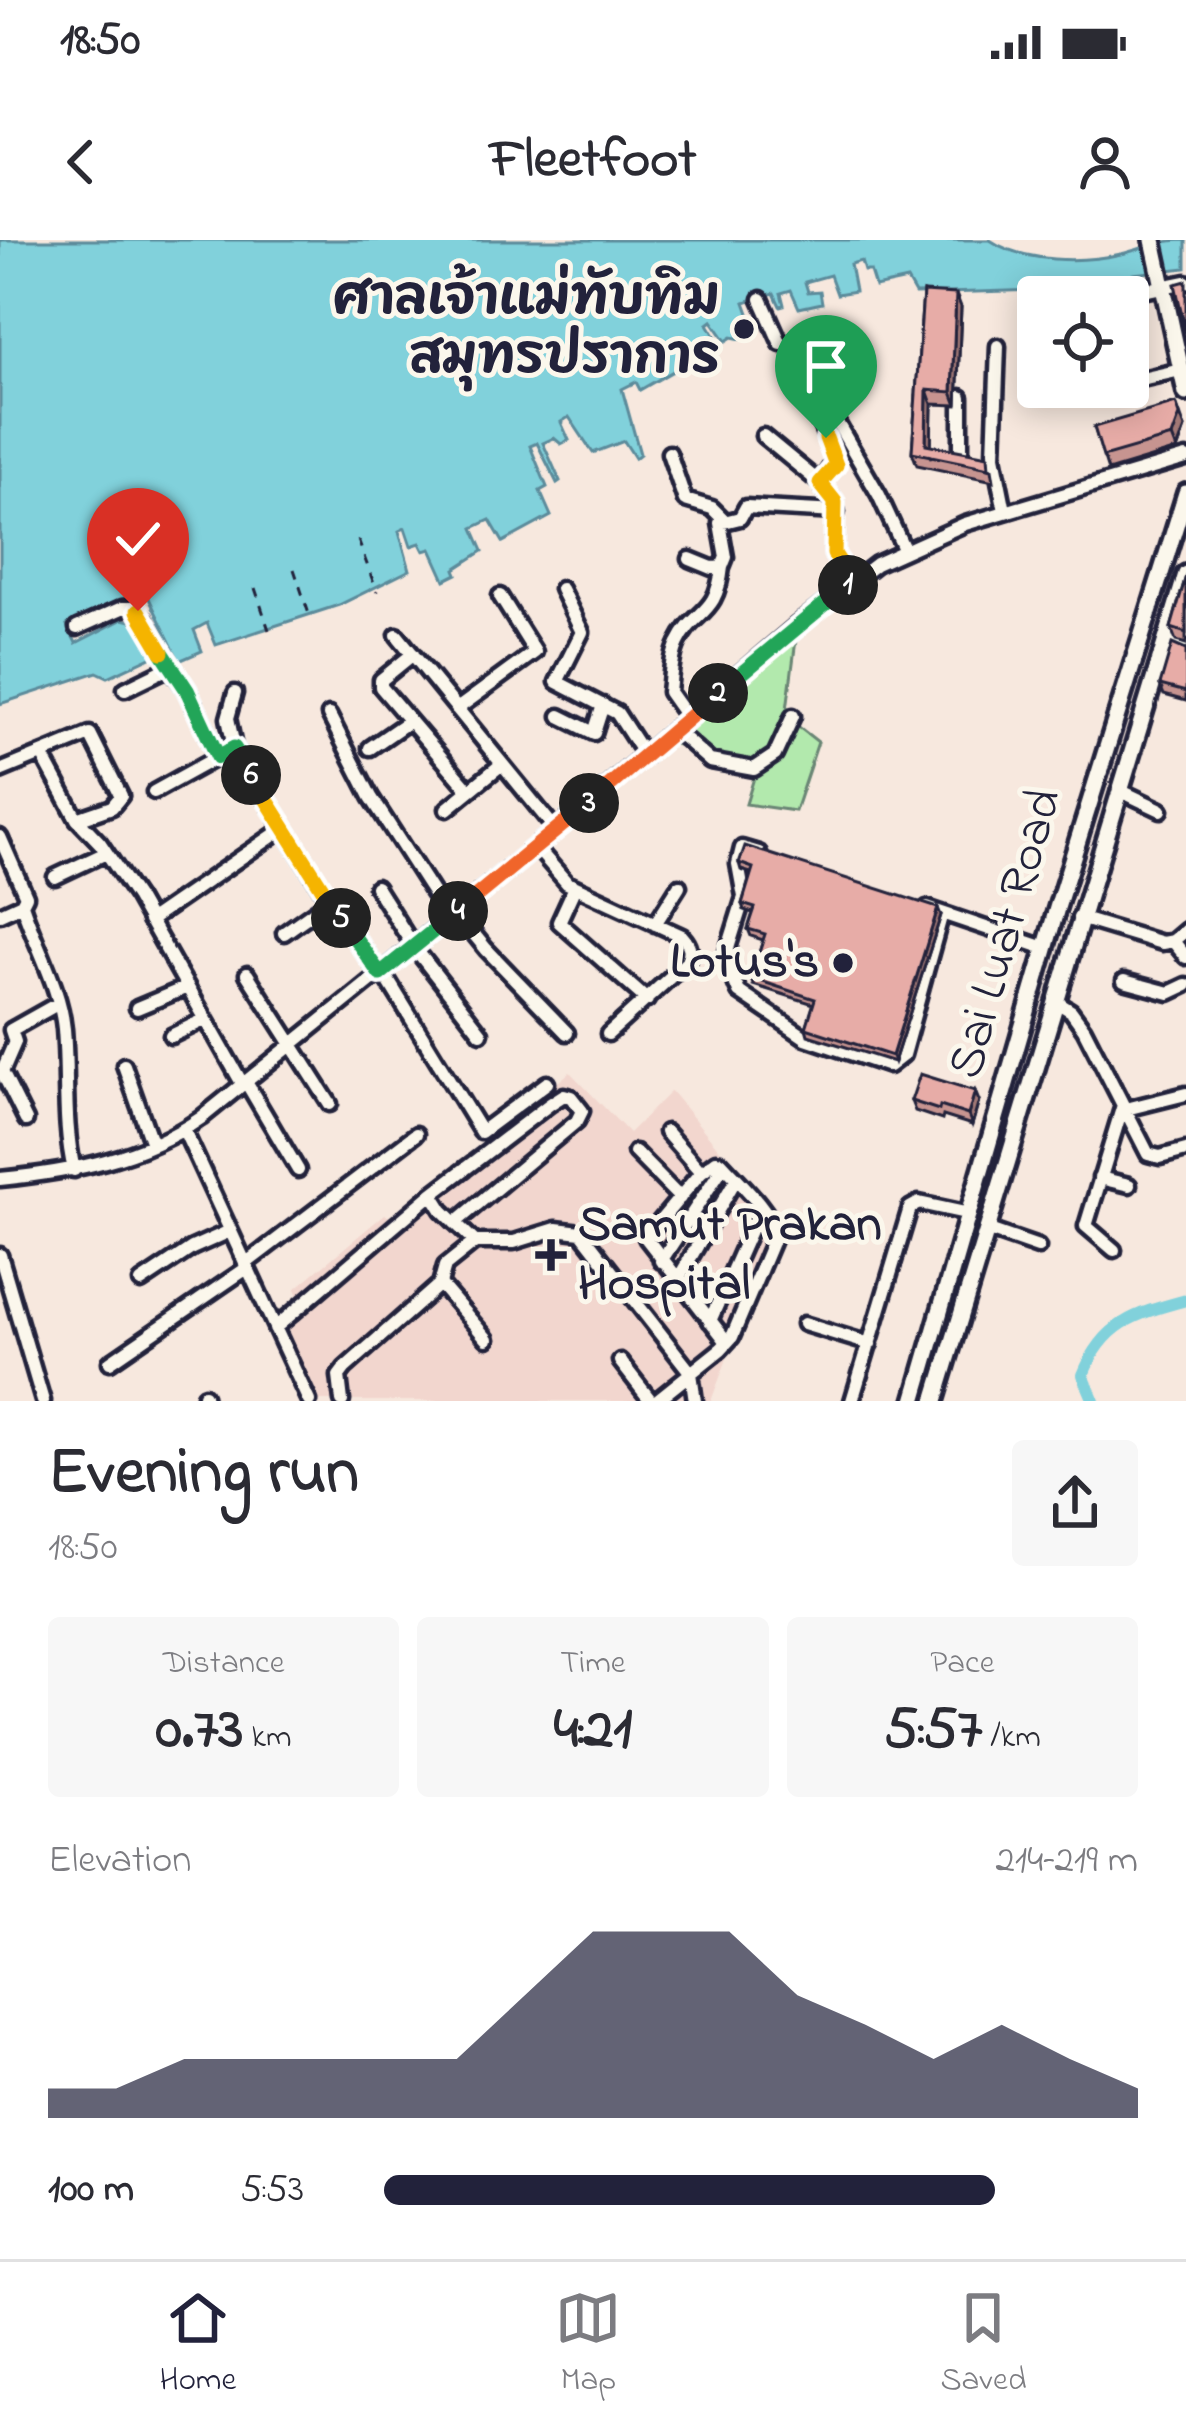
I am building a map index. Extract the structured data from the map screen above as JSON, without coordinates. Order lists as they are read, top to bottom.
{
  "streets": {
    "main road": ["Sai Luat Road"]
  },
  "places": {
    "other": ["ศาลเจ้าแม่ทับทิม สมุทรปราการ", "Lotus's"],
    "health": ["Samut Prakan Hospital"]
  },
  "page": {
    "status": "18:50",
    "header": "Fleetfoot",
    "pins": [
      "1",
      "2",
      "6",
      "3",
      "4",
      "5"
    ],
    "heading": ["Evening run", "18:50"],
    "stats": [
      ["Distance", "0.73 km"],
      ["Time", "4:21"],
      ["Pace", "5:57 /km"]
    ],
    "chart": ["Elevation", "214–219 m"],
    "list": [
      {
        "name": "100 m",
        "note": "5:53"
      }
    ],
    "tabs": ["Home", "Map", "Saved"]
  }
}
